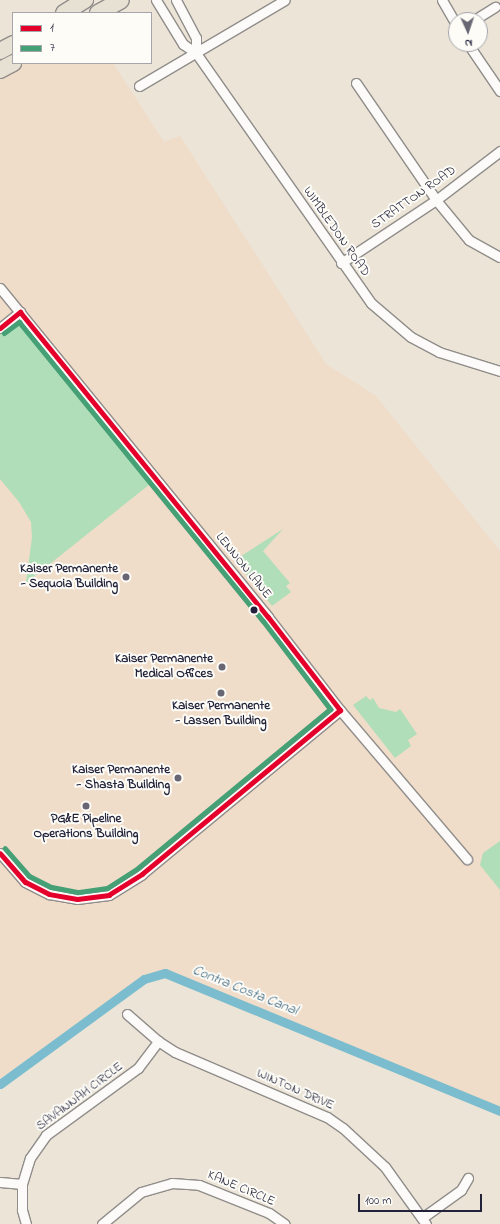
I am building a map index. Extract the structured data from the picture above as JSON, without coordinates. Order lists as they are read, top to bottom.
{
  "streets": {
    "street": [
      "STRATTON ROAD",
      "WIMBLEDON ROAD",
      "LENNON LANE",
      "WINTON DRIVE",
      "SAVANNAH CIRCLE",
      "KANE CIRCLE"
    ]
  },
  "crossings": [
    ["STRATTON ROAD", "WIMBLEDON ROAD"],
    ["WINTON DRIVE", "SAVANNAH CIRCLE"]
  ],
  "water": ["Contra Costa Canal"],
  "places": [
    "Kaiser Permanente - Sequoia Building",
    "Kaiser Permanente Medical Offices",
    "Kaiser Permanente - Lassen Building",
    "Kaiser Permanente - Shasta Building",
    "PG&E Pipeline Operations Building"
  ],
  "lines": ["transit line 1", "transit line 7"],
  "legend": ["1", "7"],
  "scale_bar": "100 m",
  "north": "bottom"
}
